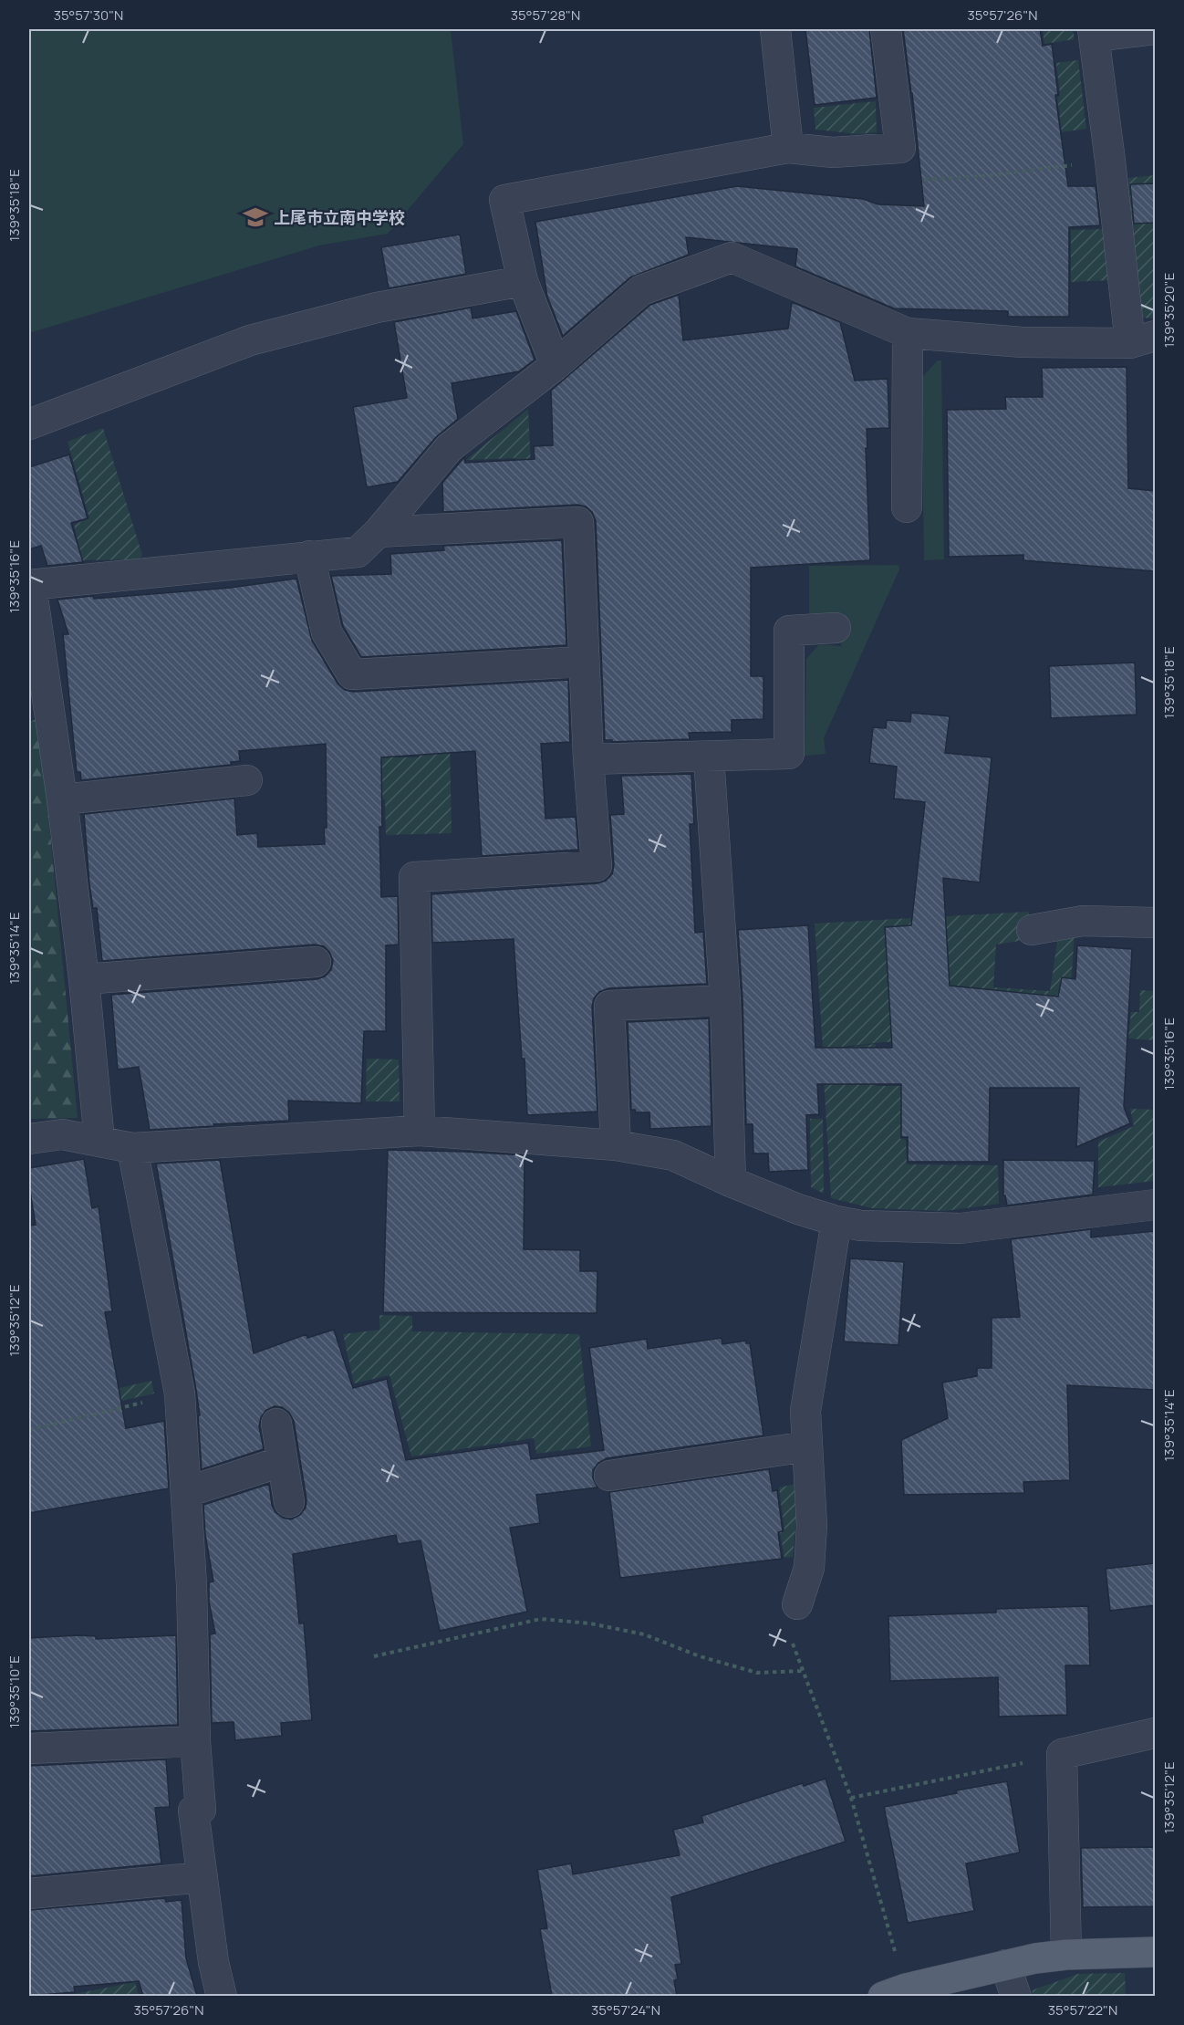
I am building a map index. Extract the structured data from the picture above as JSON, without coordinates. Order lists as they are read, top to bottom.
{
  "places": {
    "school or university": ["上尾市立南中学校"]
  },
  "coordinates": [
    "35°57'30\"N",
    "35°57'28\"N",
    "35°57'26\"N",
    "139°35'18\"E",
    "139°35'20\"E",
    "139°35'16\"E",
    "139°35'14\"E",
    "139°35'12\"E",
    "139°35'10\"E",
    "35°57'24\"N",
    "35°57'22\"N"
  ]
}
